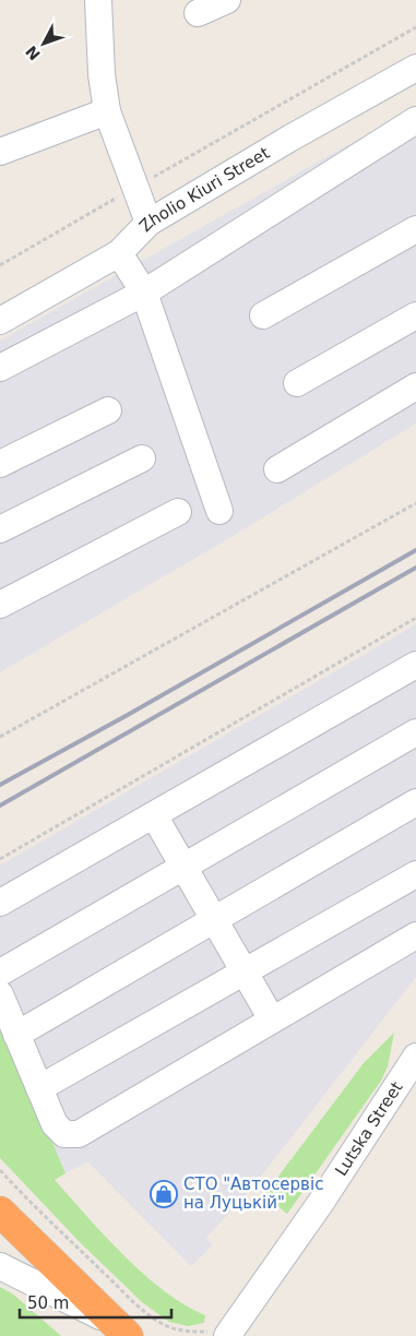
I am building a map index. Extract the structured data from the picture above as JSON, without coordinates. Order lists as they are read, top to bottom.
{
  "streets": {
    "street": ["Zholio Kiuri Street", "Lutska Street"]
  },
  "places": {
    "shop": ["СТО \"Автосервіс на Луцькій\""]
  },
  "scale_bar": "50 m",
  "north": "bottom left"
}
